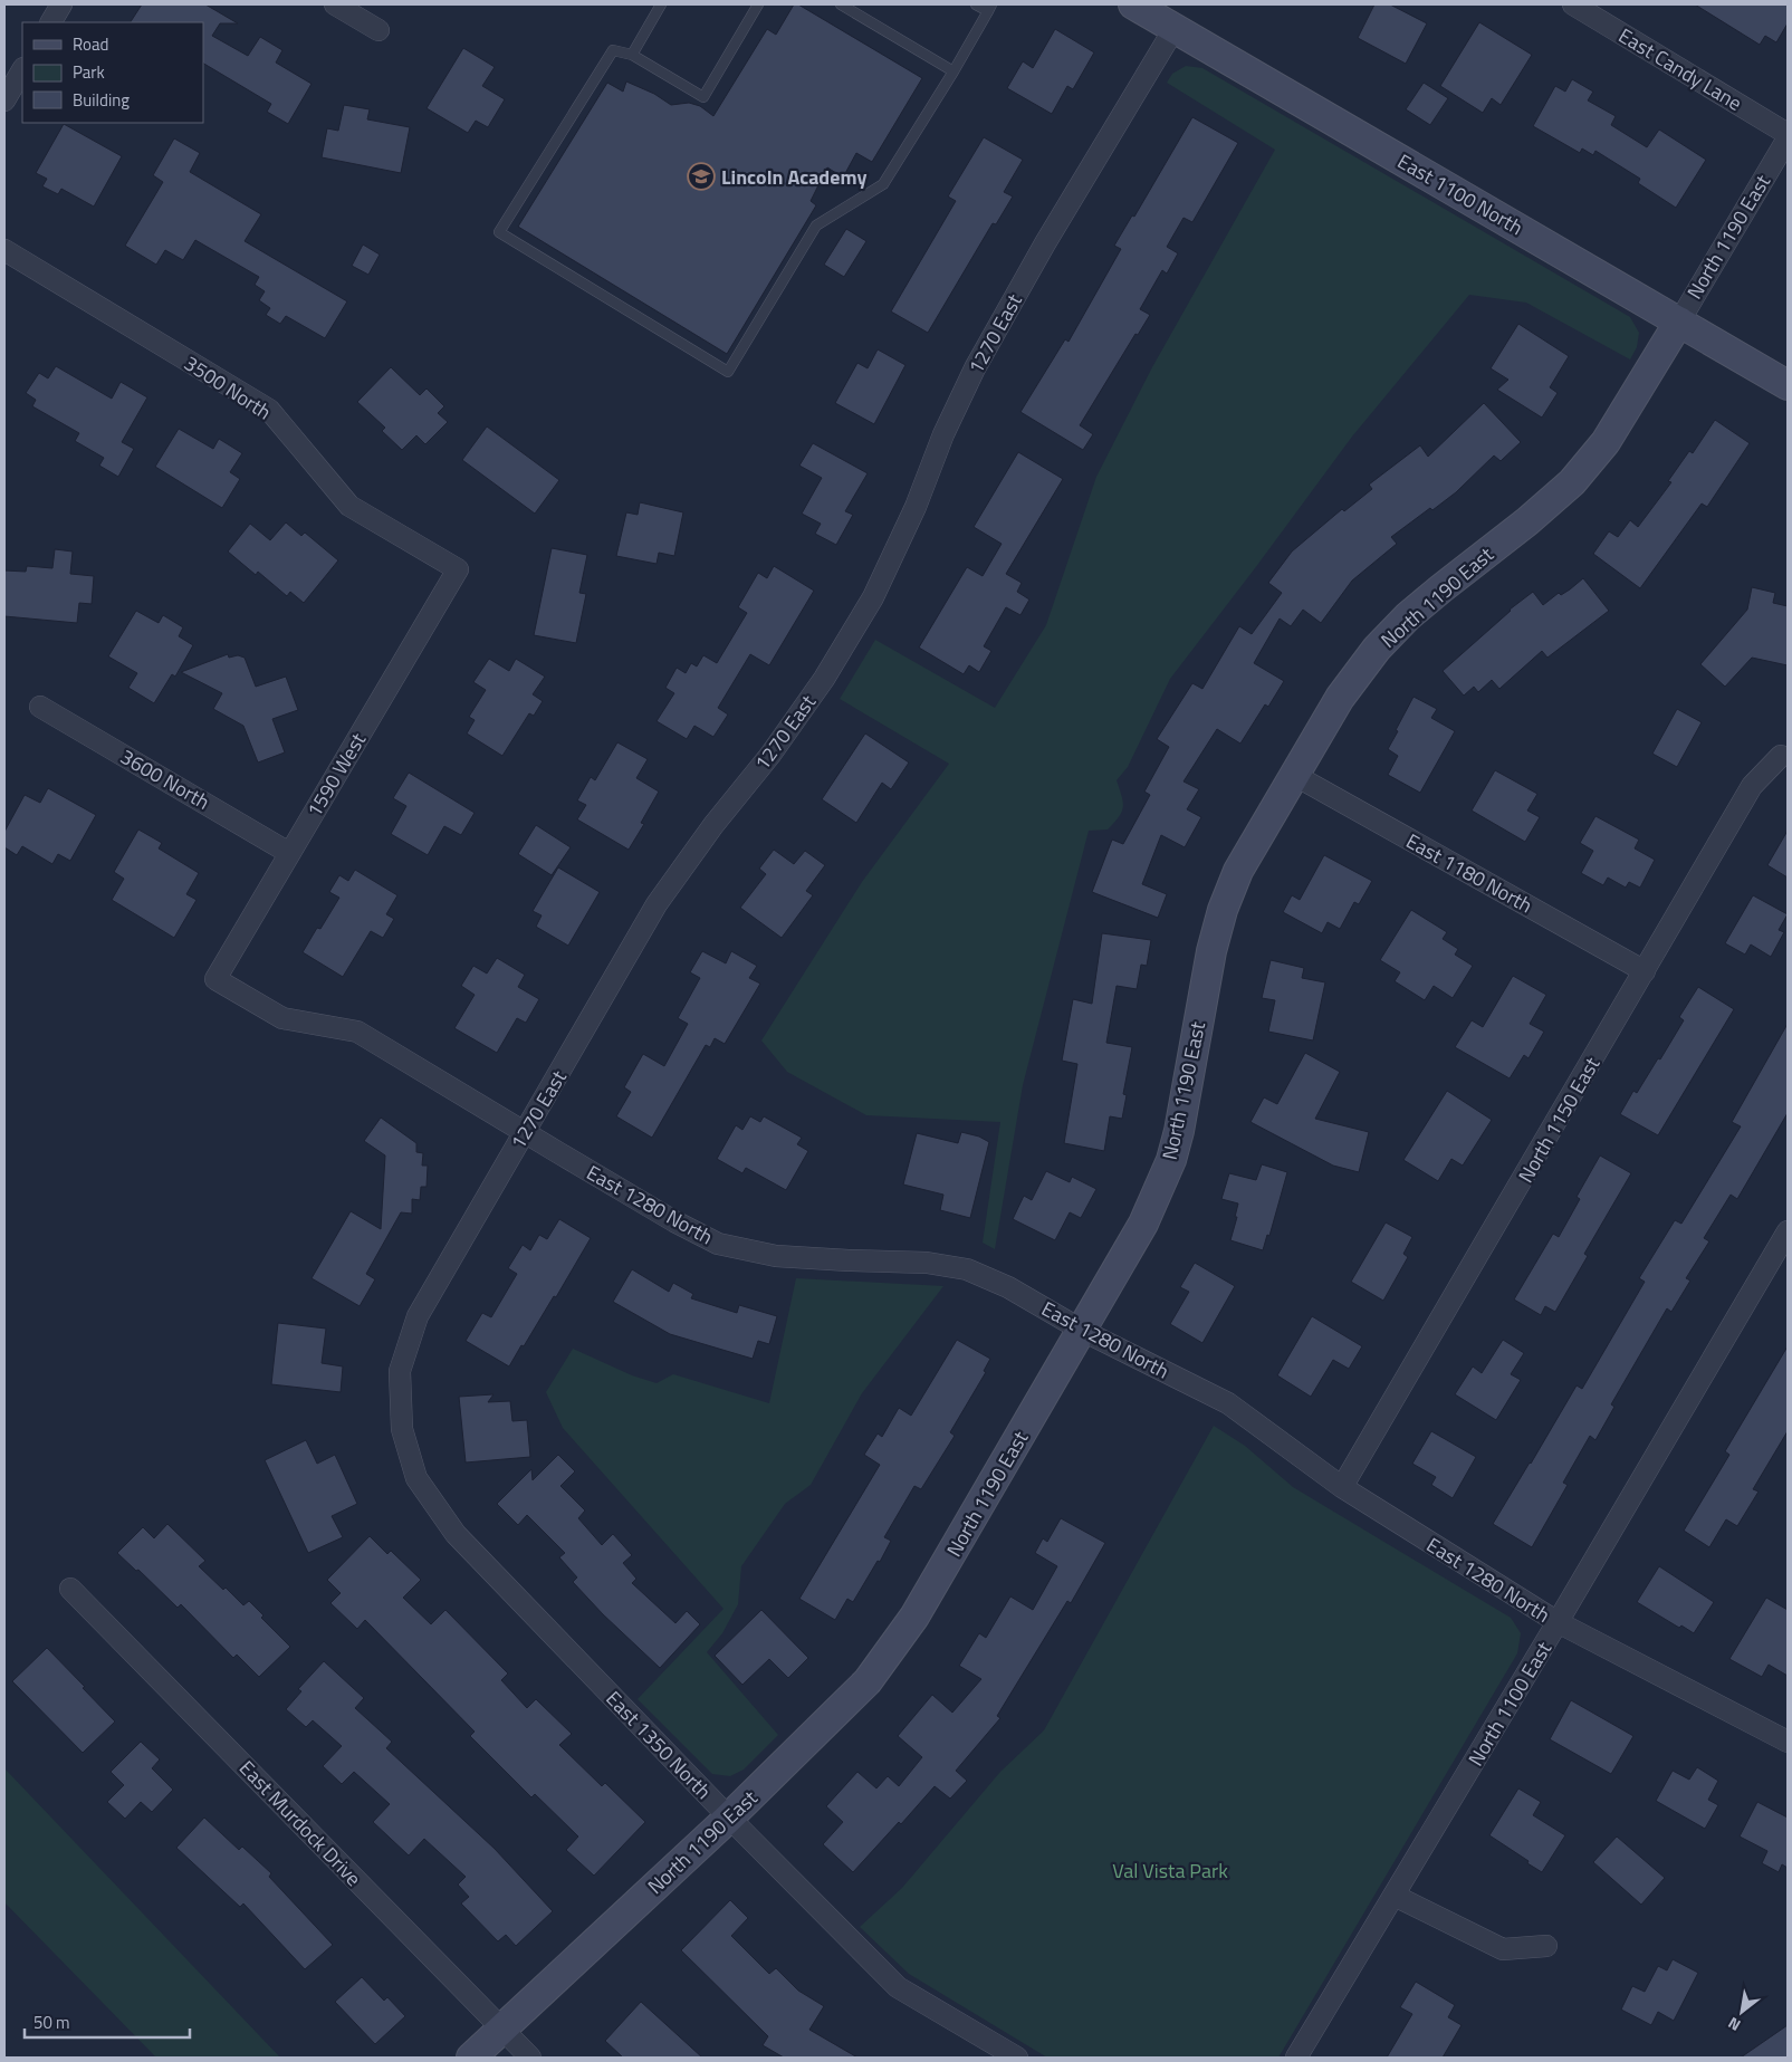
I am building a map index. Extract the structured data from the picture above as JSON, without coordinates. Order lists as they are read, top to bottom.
{
  "streets": {
    "street": [
      "East Candy Lane",
      "East 1100 North",
      "North 1190 East",
      "1270 East",
      "3500 North",
      "1590 West",
      "3600 North",
      "East 1180 North",
      "North 1150 East",
      "East 1280 North",
      "North 1100 East",
      "East 1350 North",
      "East Murdock Drive"
    ]
  },
  "crossings": [
    ["East Candy Lane", "North 1190 East"],
    ["East 1100 North", "North 1190 East"],
    ["East 1100 North", "1270 East"],
    ["North 1190 East", "East 1180 North"],
    ["North 1190 East", "East 1280 North"],
    ["North 1190 East", "East 1350 North"],
    ["North 1190 East", "East Murdock Drive"],
    ["1270 East", "East 1280 North"],
    ["1270 East", "East 1350 North"],
    ["3500 North", "1590 West"],
    ["1590 West", "3600 North"],
    ["1590 West", "East 1280 North"],
    ["East 1180 North", "North 1150 East"],
    ["North 1150 East", "East 1280 North"],
    ["East 1280 North", "North 1100 East"]
  ],
  "parks": ["Val Vista Park"],
  "places": {
    "school or university": ["Lincoln Academy"]
  },
  "legend": ["Road", "Park", "Building"],
  "scale_bar": "50 m",
  "north": "bottom left"
}
